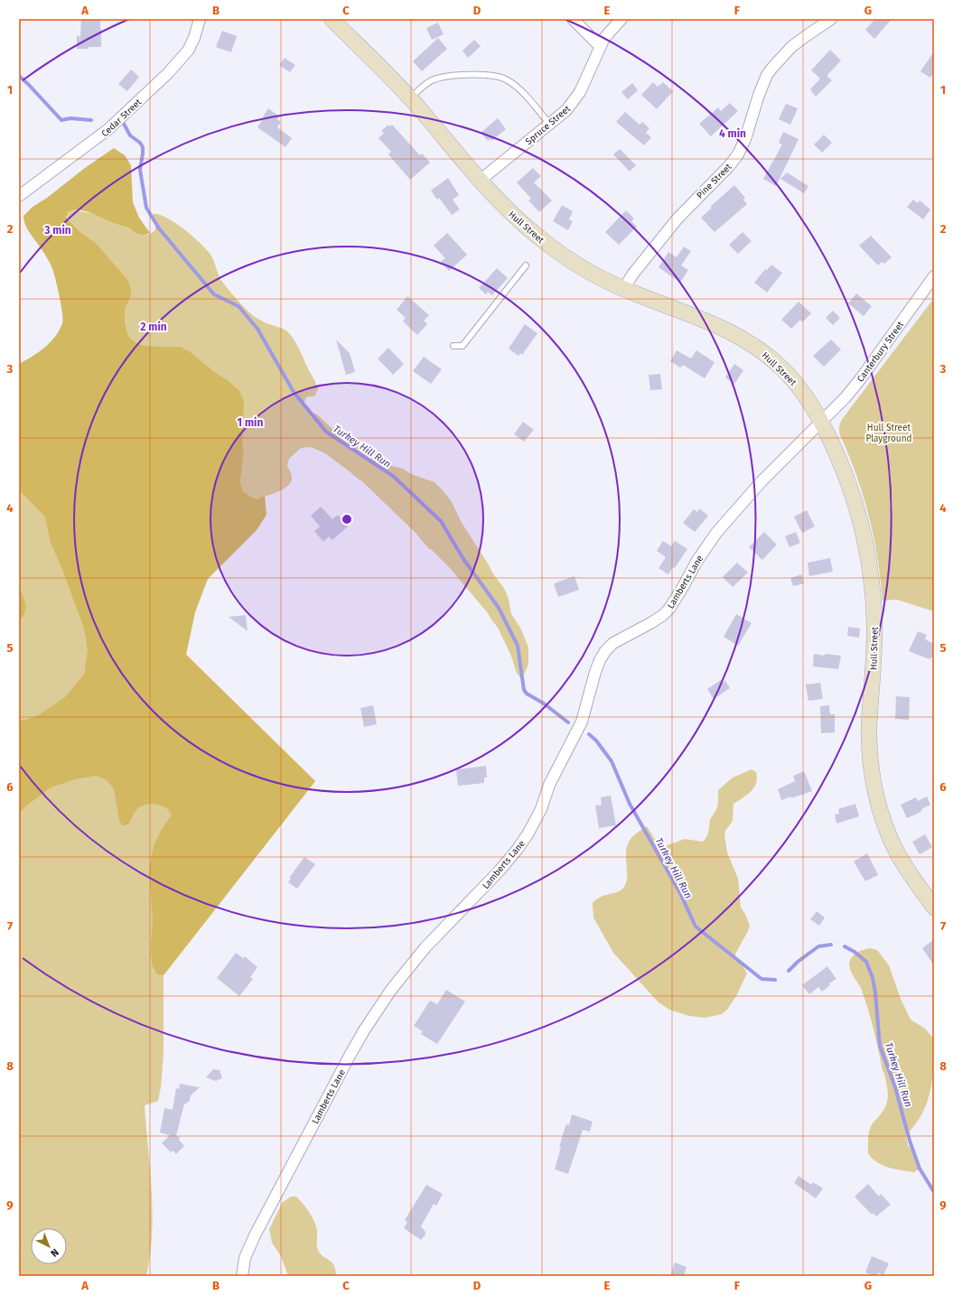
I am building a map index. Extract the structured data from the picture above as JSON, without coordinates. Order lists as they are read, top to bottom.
{
  "streets": {
    "main road": ["Hull Street"],
    "street": [
      "Cedar Street",
      "Spruce Street",
      "Pine Street",
      "Canterbury Street",
      "Lamberts Lane"
    ]
  },
  "crossings": [
    ["Spruce Street", "Hull Street"],
    ["Pine Street", "Hull Street"],
    ["Hull Street", "Canterbury Street"],
    ["Hull Street", "Lamberts Lane"],
    ["Canterbury Street", "Lamberts Lane"]
  ],
  "water": ["Turkey Hill Run"],
  "parks": ["Hull Street Playground"],
  "north": "bottom right",
  "grid": {
    "columns": [
      "A",
      "B",
      "C",
      "D",
      "E",
      "F",
      "G"
    ],
    "rows": [
      "1",
      "2",
      "3",
      "4",
      "5",
      "6",
      "7",
      "8",
      "9"
    ]
  },
  "rings": [
    "4 min",
    "3 min",
    "2 min",
    "1 min"
  ]
}
